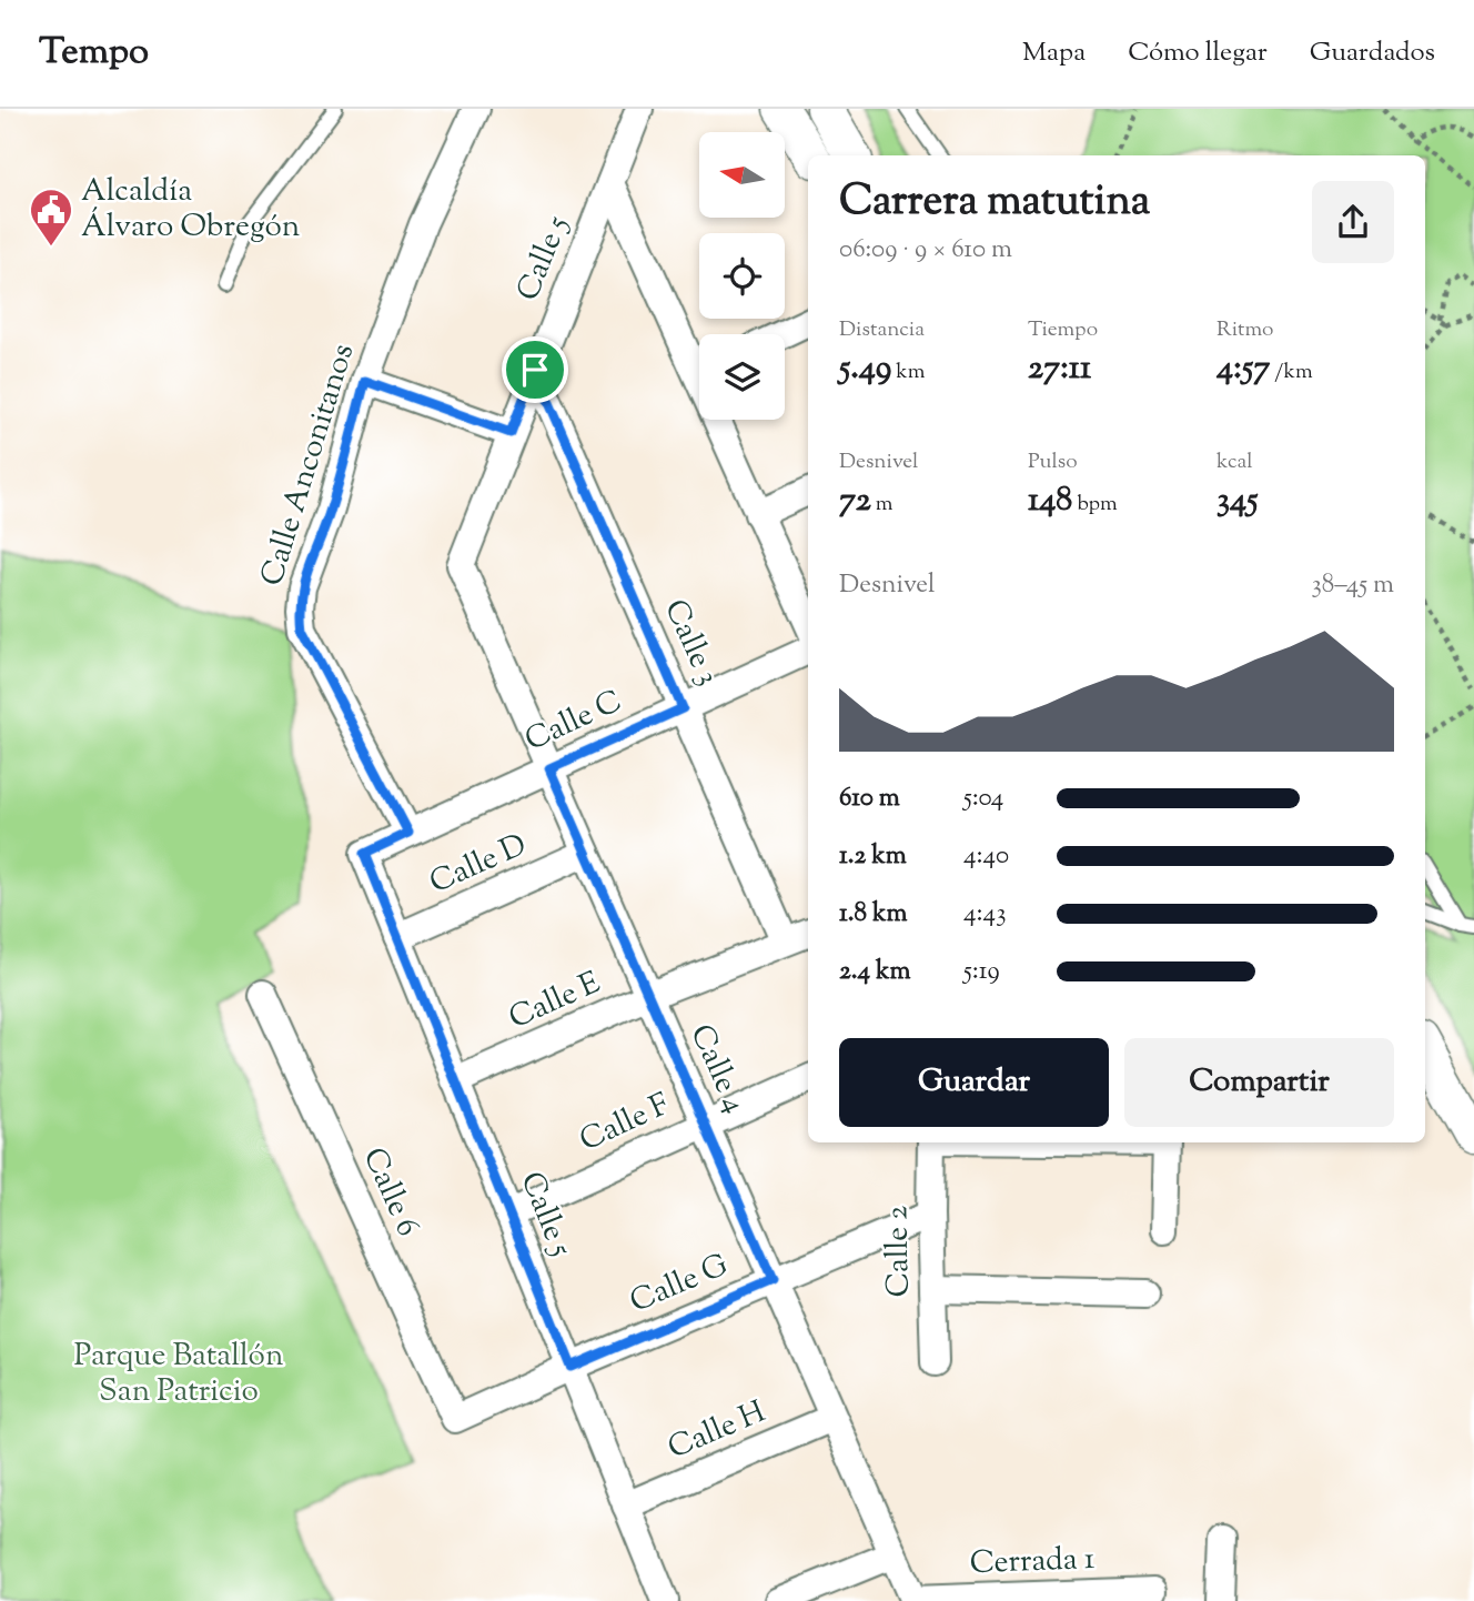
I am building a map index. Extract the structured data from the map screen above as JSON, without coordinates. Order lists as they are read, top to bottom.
{
  "streets": {
    "street": [
      "Calle 5",
      "Calle Anconitanos",
      "Calle 3",
      "Calle C",
      "Calle D",
      "Calle E",
      "Calle 4",
      "Calle F",
      "Calle 6",
      "Calle 2",
      "Calle G",
      "Calle H",
      "Cerrada 1"
    ]
  },
  "crossings": [
    ["Calle 5", "Calle 3"],
    ["Calle 5", "Calle C"],
    ["Calle 5", "Calle D"],
    ["Calle 5", "Calle E"],
    ["Calle 5", "Calle 4"],
    ["Calle 5", "Calle F"],
    ["Calle 5", "Calle G"],
    ["Calle 5", "Calle H"],
    ["Calle Anconitanos", "Calle C"],
    ["Calle 3", "Calle C"],
    ["Calle 3", "Calle E"],
    ["Calle C", "Calle 4"],
    ["Calle D", "Calle 4"],
    ["Calle E", "Calle 4"],
    ["Calle 4", "Calle F"],
    ["Calle 4", "Calle G"],
    ["Calle 4", "Calle H"],
    ["Calle 4", "Cerrada 1"],
    ["Calle 6", "Calle G"],
    ["Calle 2", "Calle G"]
  ],
  "parks": ["Parque Batallón San Patricio"],
  "places": {
    "public building": ["Alcaldía Álvaro Obregón"]
  },
  "north": "left",
  "page": {
    "header": "Tempo",
    "nav": ["Mapa", "Cómo llegar", "Guardados"],
    "heading": ["Carrera matutina", "06:09 · 9 × 610 m"],
    "stats": [
      ["Distancia", "5.49 km"],
      ["Tiempo", "27:11"],
      ["Ritmo", "4:57 /km"],
      ["Desnivel", "72 m"],
      ["Pulso", "148 bpm"],
      ["kcal", "345"]
    ],
    "chart": ["Desnivel", "38–45 m"],
    "list": [
      {
        "name": "610 m",
        "note": "5:04"
      },
      {
        "name": "1.2 km",
        "note": "4:40"
      },
      {
        "name": "1.8 km",
        "note": "4:43"
      },
      {
        "name": "2.4 km",
        "note": "5:19"
      }
    ],
    "buttons": ["Guardar", "Compartir"]
  }
}
